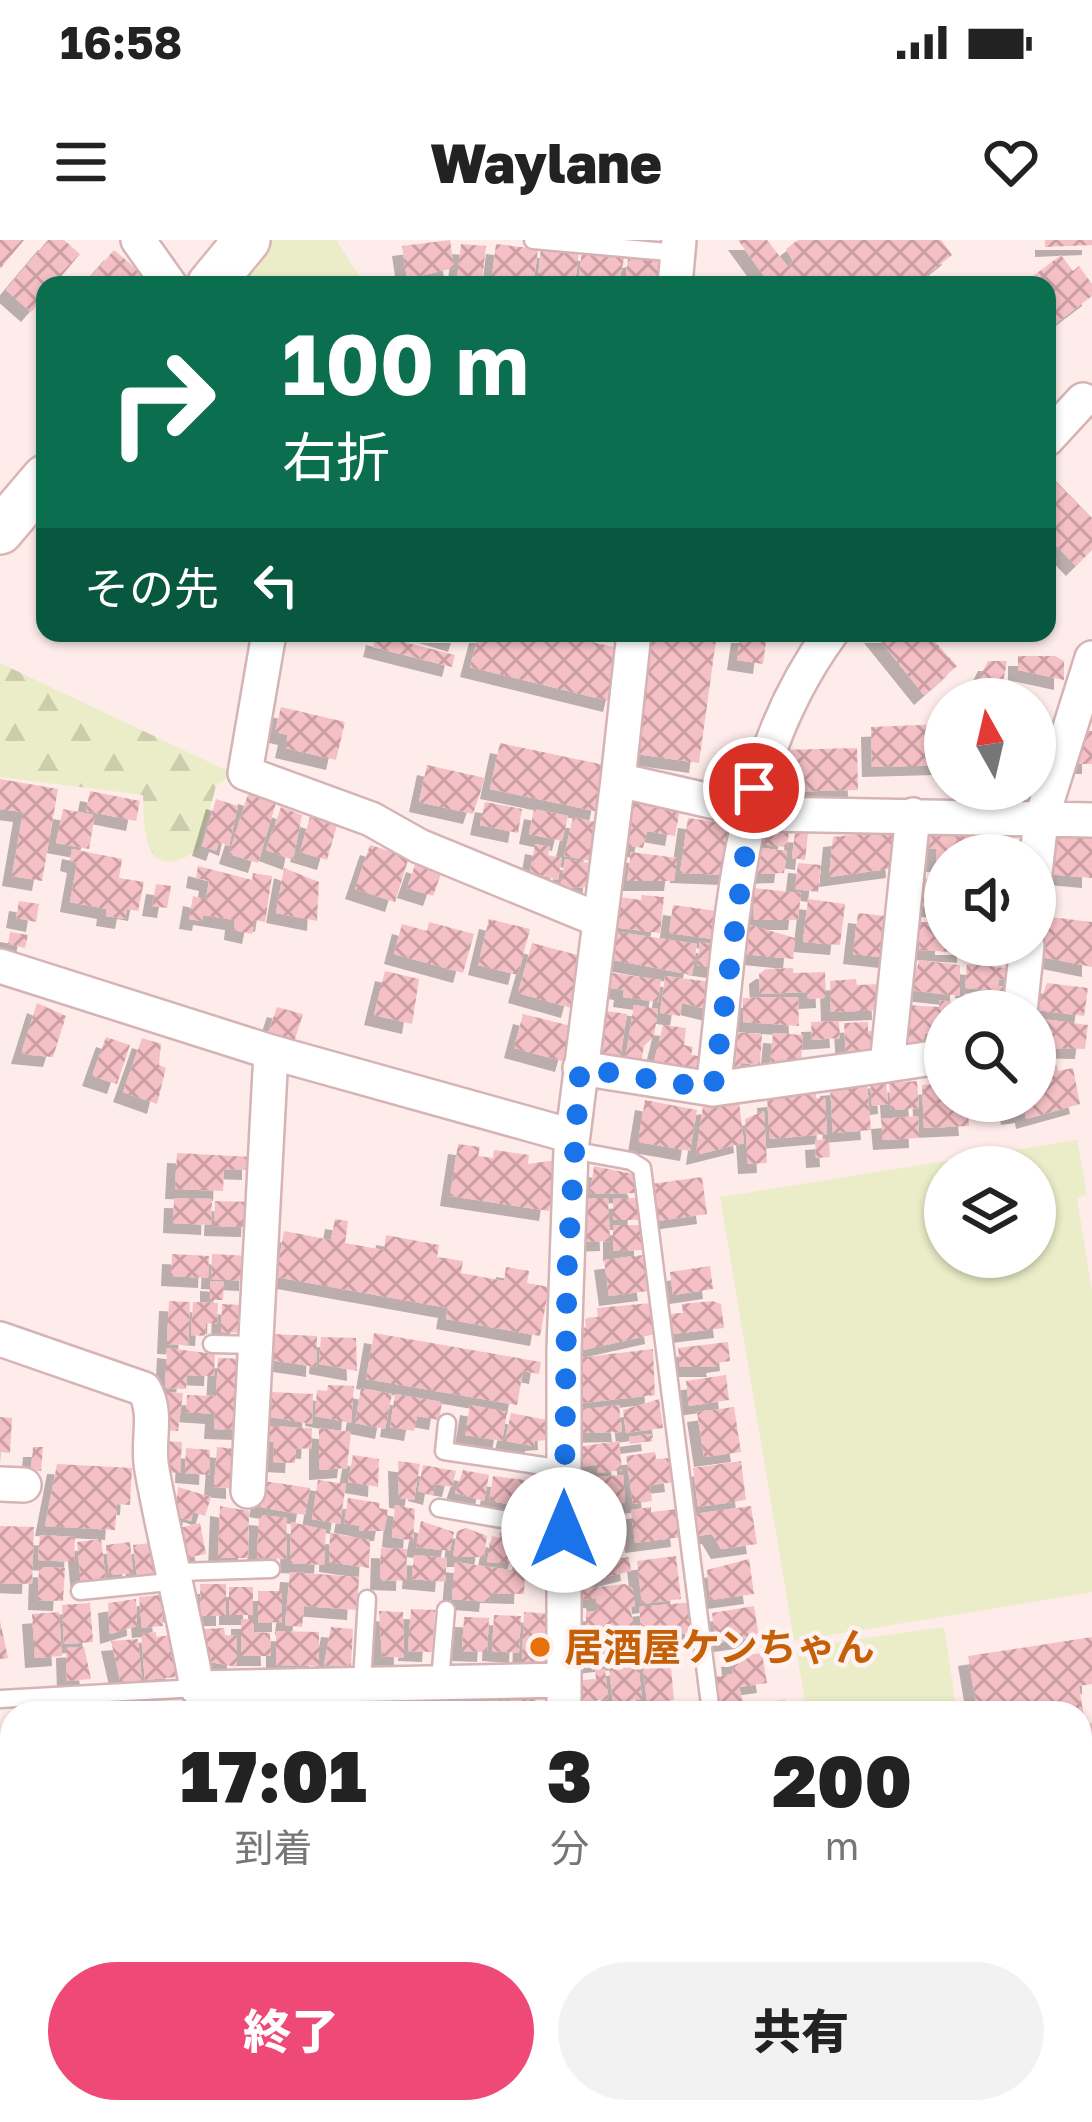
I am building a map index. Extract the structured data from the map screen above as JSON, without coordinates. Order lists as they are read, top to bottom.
{
  "places": ["居酒屋ケンちゃん"],
  "north": "top",
  "page": {
    "status": "16:58",
    "header": "Waylane",
    "turn": ["100 m", "右折"],
    "then": "その先",
    "eta": [
      "17:01",
      "到着",
      "3",
      "分",
      "200",
      "m"
    ],
    "buttons": ["終了", "共有"]
  }
}
